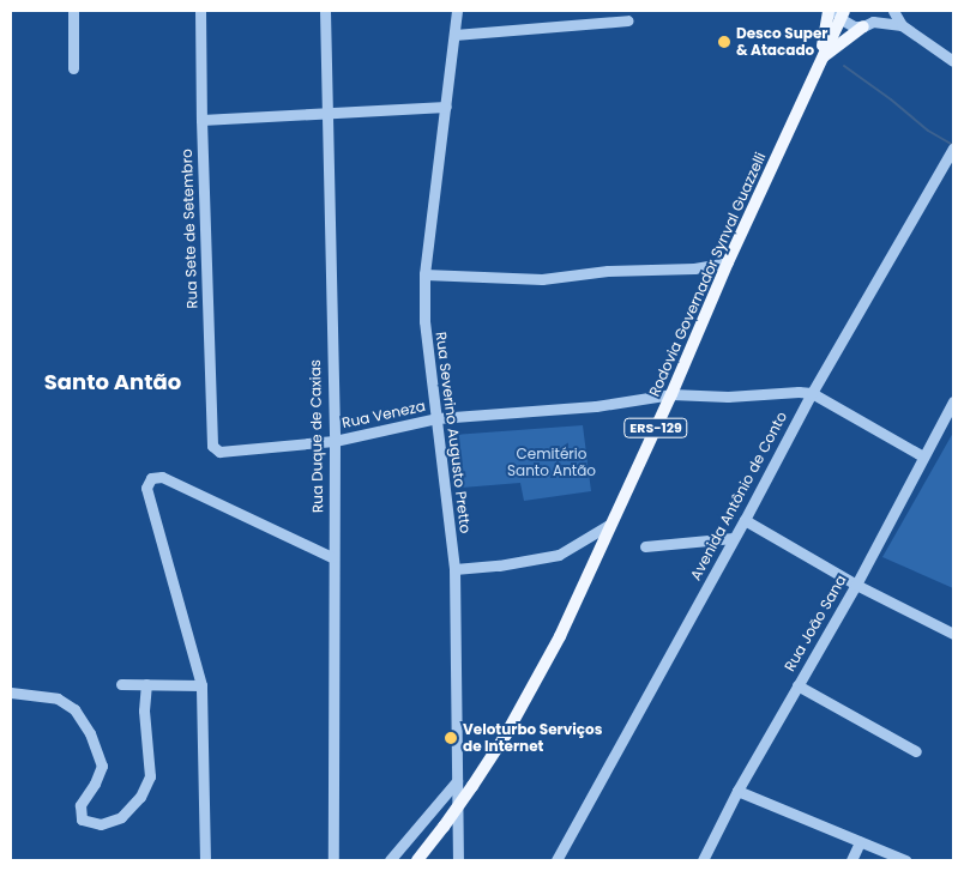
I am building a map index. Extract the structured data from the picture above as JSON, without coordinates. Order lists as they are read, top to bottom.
{
  "streets": {
    "main road": ["Rodovia Governador Synval Guazzelli", "ERS-129"],
    "street": [
      "Rua Sete de Setembro",
      "Rua Veneza",
      "Rua Severino Augusto Pretto",
      "Rua Duque de Caxias",
      "Avenida Antônio de Conto",
      "Rua João Sana"
    ]
  },
  "crossings": [
    ["Rua Sete de Setembro", "Rua Veneza"],
    ["Rodovia Governador Synval Guazzelli", "Rua Veneza"],
    ["Rua Veneza", "Rua Severino Augusto Pretto"],
    ["Rua Veneza", "Rua Duque de Caxias"],
    ["Rua Veneza", "Avenida Antônio de Conto"]
  ],
  "districts": ["Santo Antão"],
  "parks": ["Cemitério Santo Antão"],
  "places": ["Desco Super & Atacado", "Veloturbo Serviços de Internet"]
}
